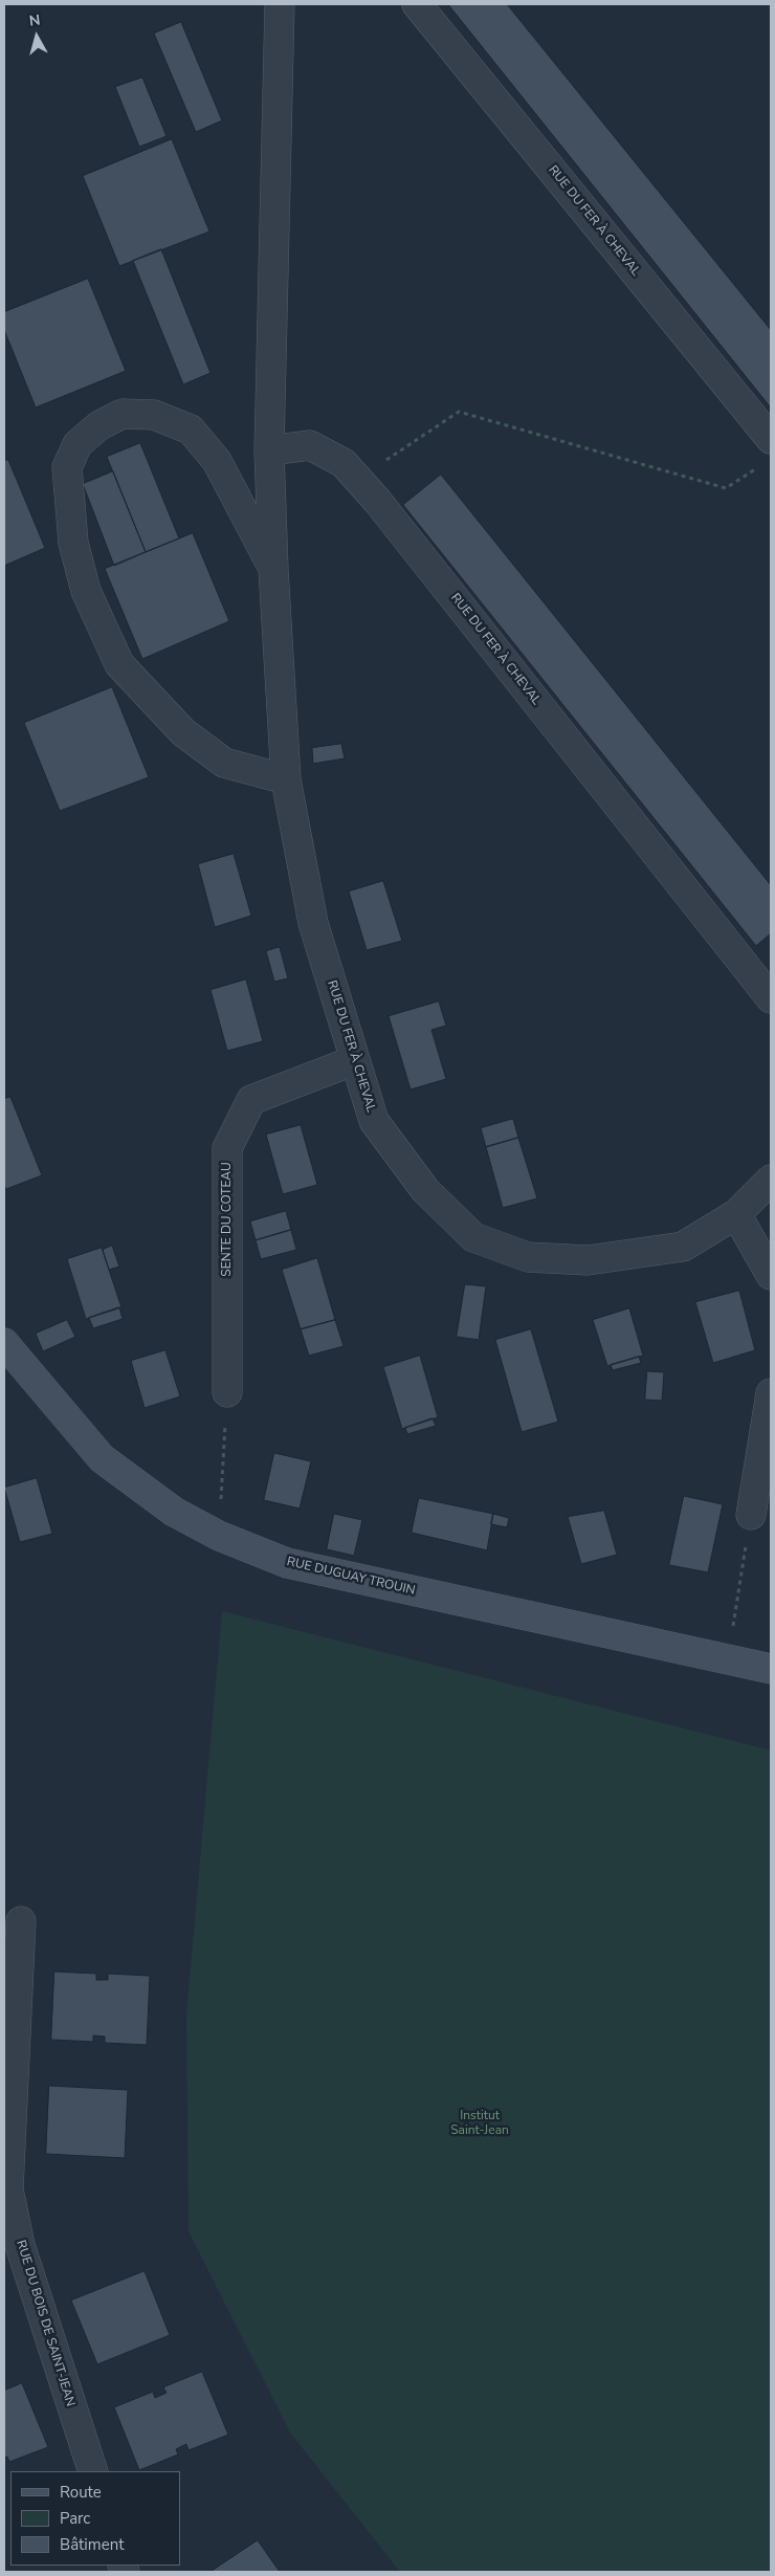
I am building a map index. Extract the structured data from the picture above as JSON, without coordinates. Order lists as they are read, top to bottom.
{
  "streets": {
    "street": [
      "RUE DU FER À CHEVAL",
      "SENTE DU COTEAU",
      "RUE DUGUAY TROUIN",
      "RUE DU BOIS DE SAINT-JEAN"
    ]
  },
  "crossings": [
    ["RUE DU FER À CHEVAL", "SENTE DU COTEAU"]
  ],
  "parks": ["Institut Saint-Jean"],
  "legend": ["Route", "Parc", "Bâtiment"],
  "north": "top"
}
